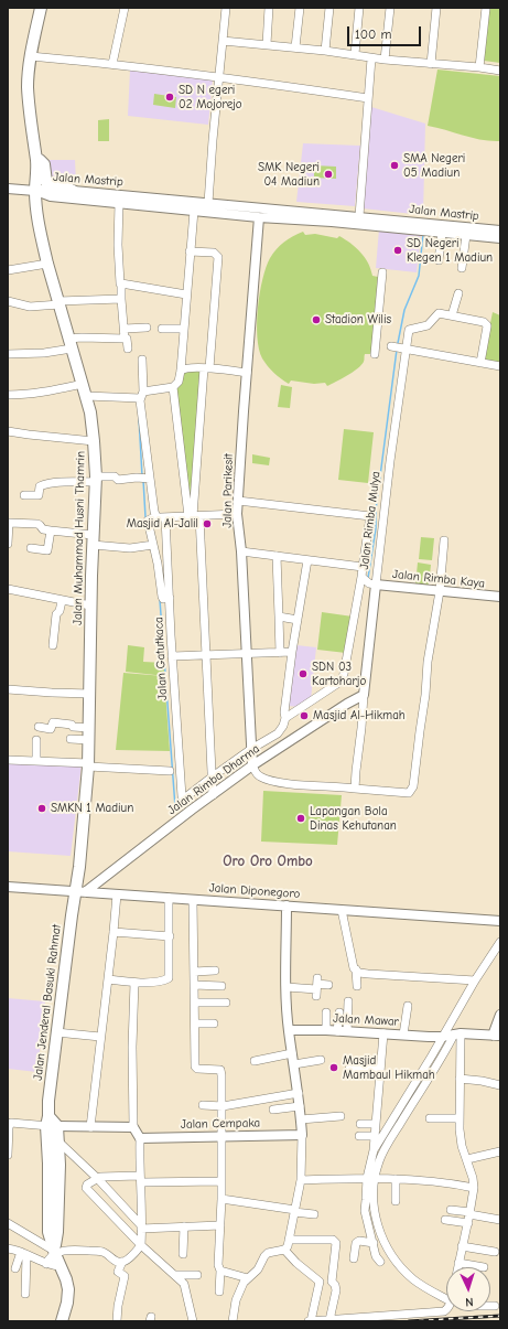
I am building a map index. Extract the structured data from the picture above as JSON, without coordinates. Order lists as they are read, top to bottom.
{
  "streets": {
    "highway": ["Jalan Muhammad Husni Thamrin", "Jalan Jenderal Basuki Rahmat"],
    "main road": [
      "Jalan Mastrip",
      "Jalan Parikesit",
      "Jalan Rimba Mulya",
      "Jalan Rimba Kaya",
      "Jalan Rimba Dharma",
      "Jalan Diponegoro",
      "Jalan Mawar",
      "Jalan Cempaka"
    ],
    "street": ["Jalan Gatutkaca"]
  },
  "crossings": [
    ["Jalan Mastrip", "Jalan Parikesit"],
    ["Jalan Mastrip", "Jalan Muhammad Husni Thamrin"],
    ["Jalan Parikesit", "Jalan Rimba Dharma"],
    ["Jalan Rimba Mulya", "Jalan Rimba Kaya"],
    ["Jalan Rimba Mulya", "Jalan Rimba Dharma"],
    ["Jalan Muhammad Husni Thamrin", "Jalan Rimba Dharma"],
    ["Jalan Muhammad Husni Thamrin", "Jalan Diponegoro"],
    ["Jalan Muhammad Husni Thamrin", "Jalan Jenderal Basuki Rahmat"],
    ["Jalan Rimba Dharma", "Jalan Diponegoro"],
    ["Jalan Rimba Dharma", "Jalan Jenderal Basuki Rahmat"],
    ["Jalan Diponegoro", "Jalan Jenderal Basuki Rahmat"]
  ],
  "districts": ["Oro Oro Ombo"],
  "places": [
    "SD N egeri 02 Mojorejo",
    "SMA Negeri 05 Madiun",
    "SMK Negeri 04 Madiun",
    "SD Negeri Klegen 1 Madiun",
    "Stadion Wilis",
    "Masjid Al-Jalil",
    "SDN 03 Kartoharjo",
    "Masjid Al-Hikmah",
    "SMKN 1 Madiun",
    "Lapangan Bola Dinas Kehutanan",
    "Masjid Mambaul Hikmah"
  ],
  "scale_bar": "100 m",
  "north": "bottom"
}
